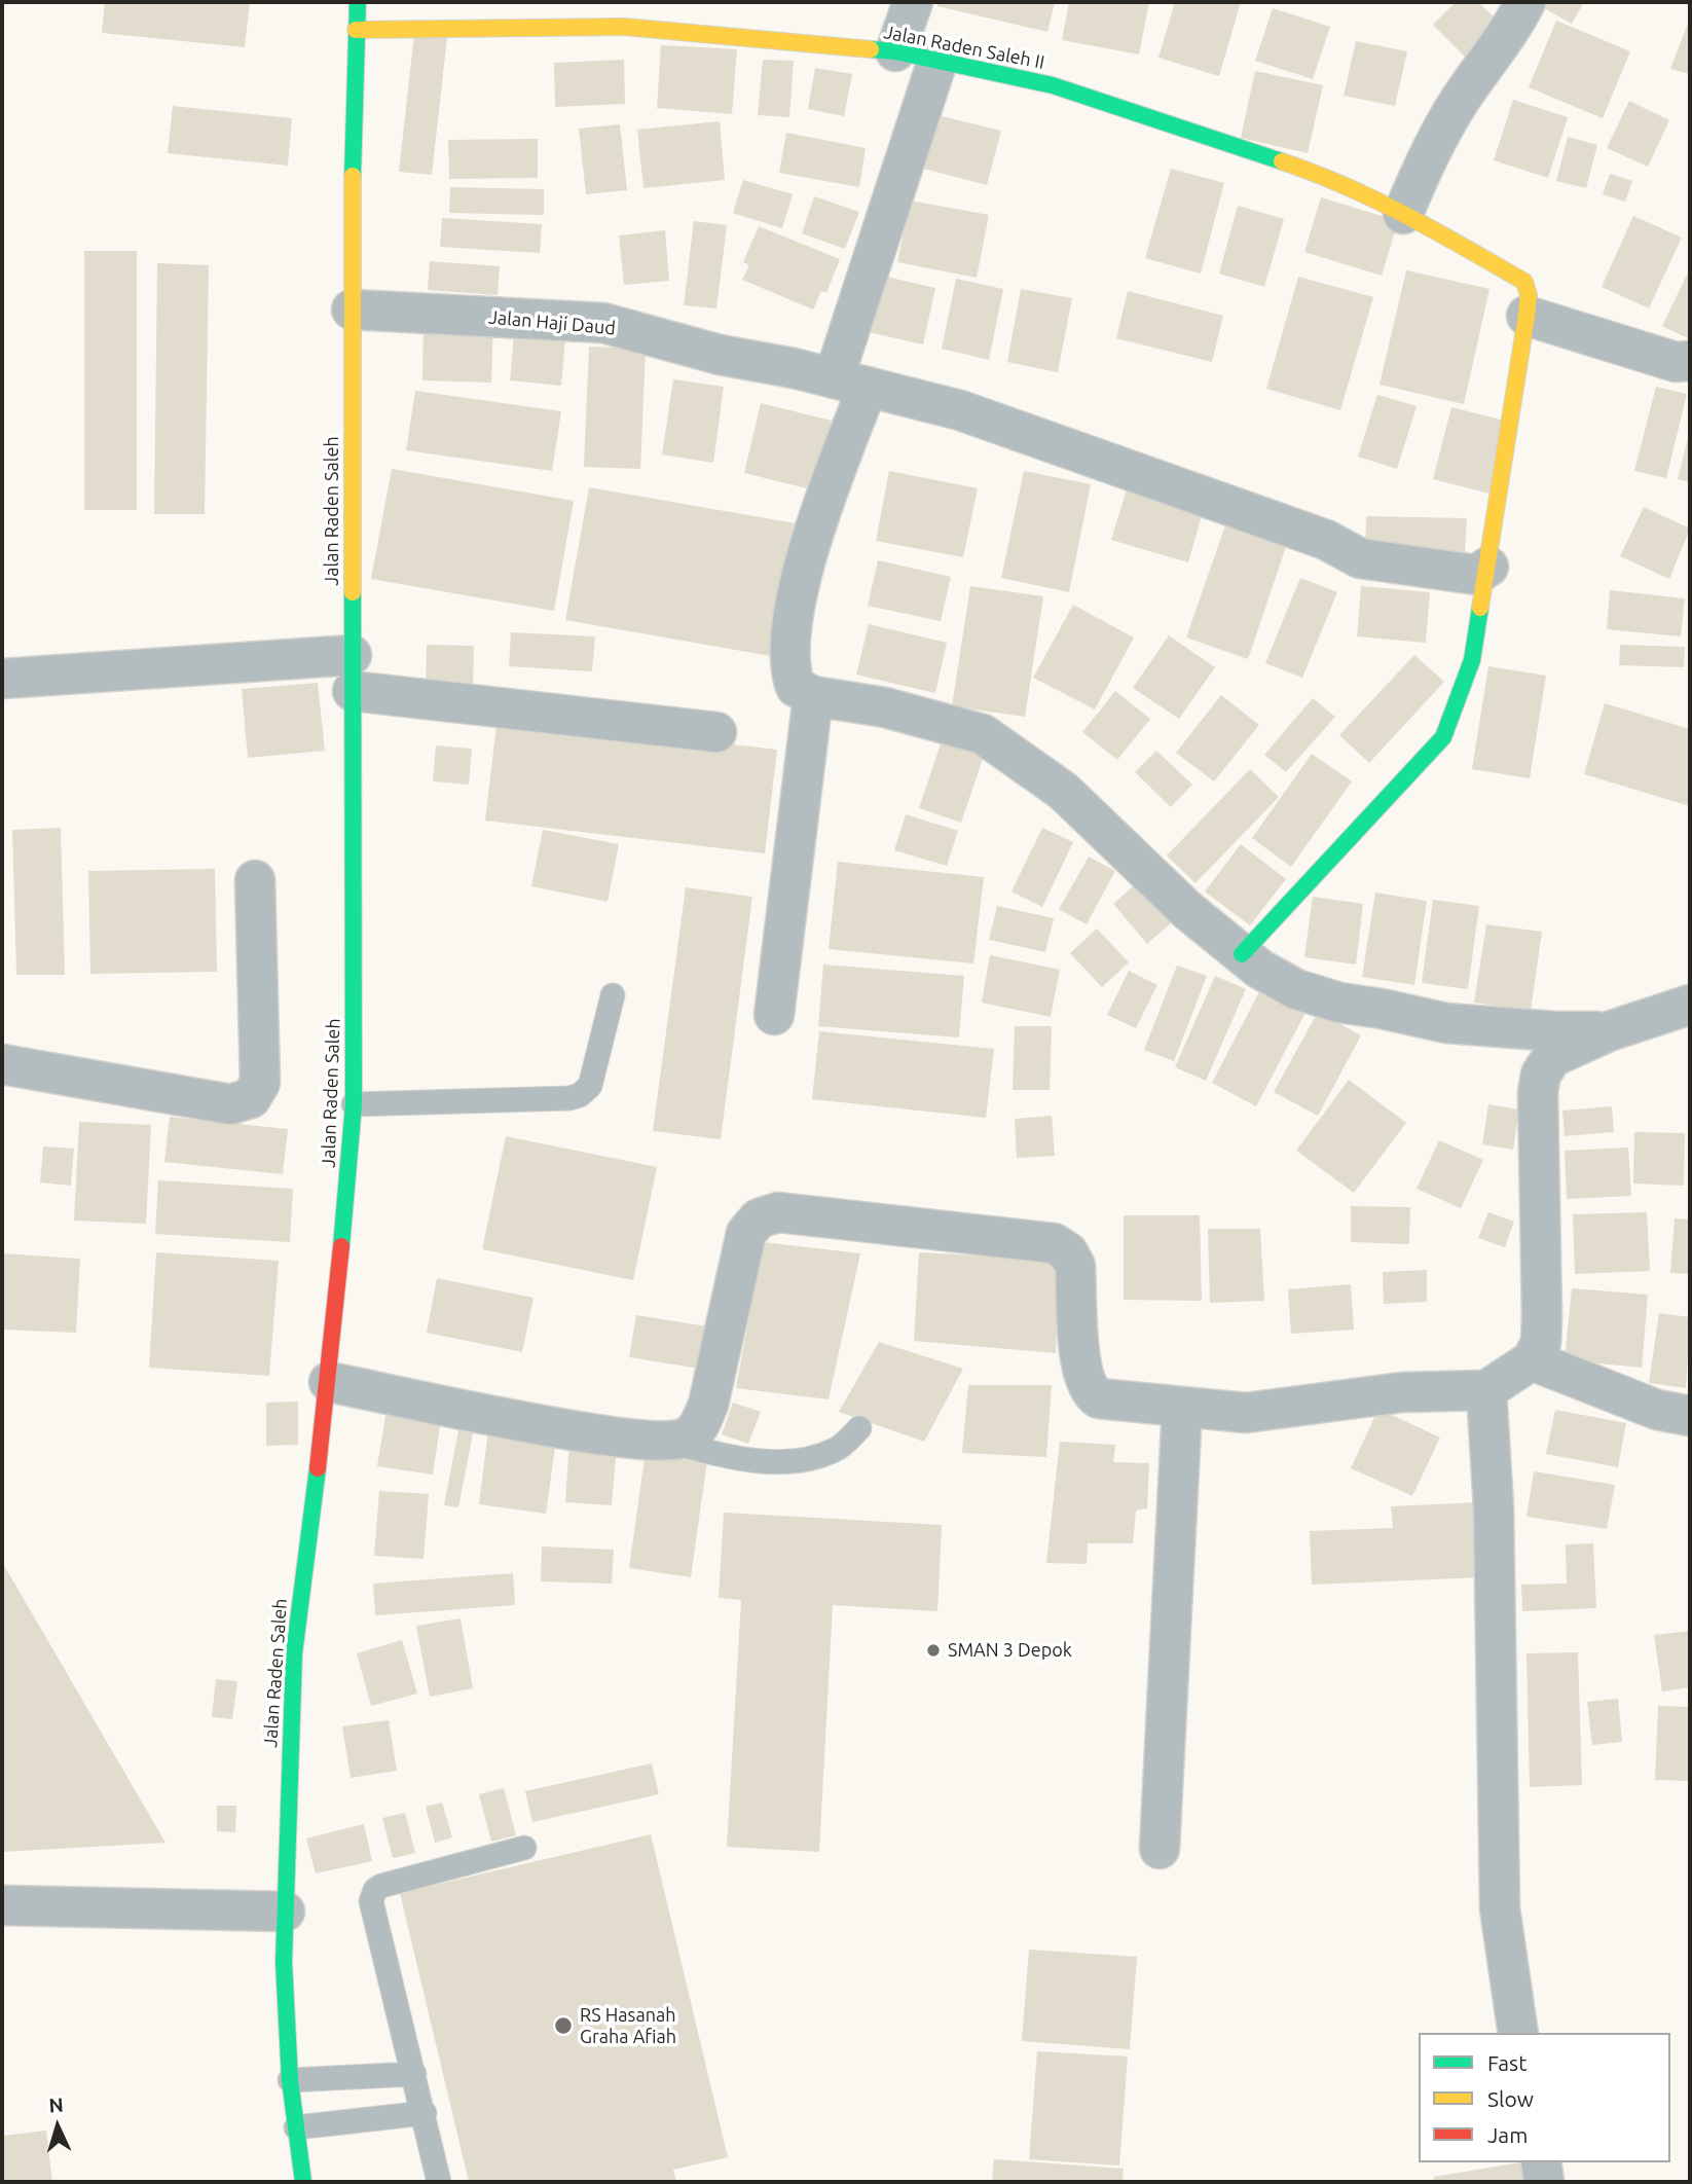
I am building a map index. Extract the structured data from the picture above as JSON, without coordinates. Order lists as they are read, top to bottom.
{
  "streets": {
    "street": ["Jalan Raden Saleh II", "Jalan Haji Daud", "Jalan Raden Saleh"]
  },
  "crossings": [
    ["Jalan Raden Saleh II", "Jalan Raden Saleh"],
    ["Jalan Haji Daud", "Jalan Raden Saleh"]
  ],
  "places": ["SMAN 3 Depok", "RS Hasanah Graha Afiah"],
  "legend": ["Fast", "Slow", "Jam"],
  "north": "top"
}
